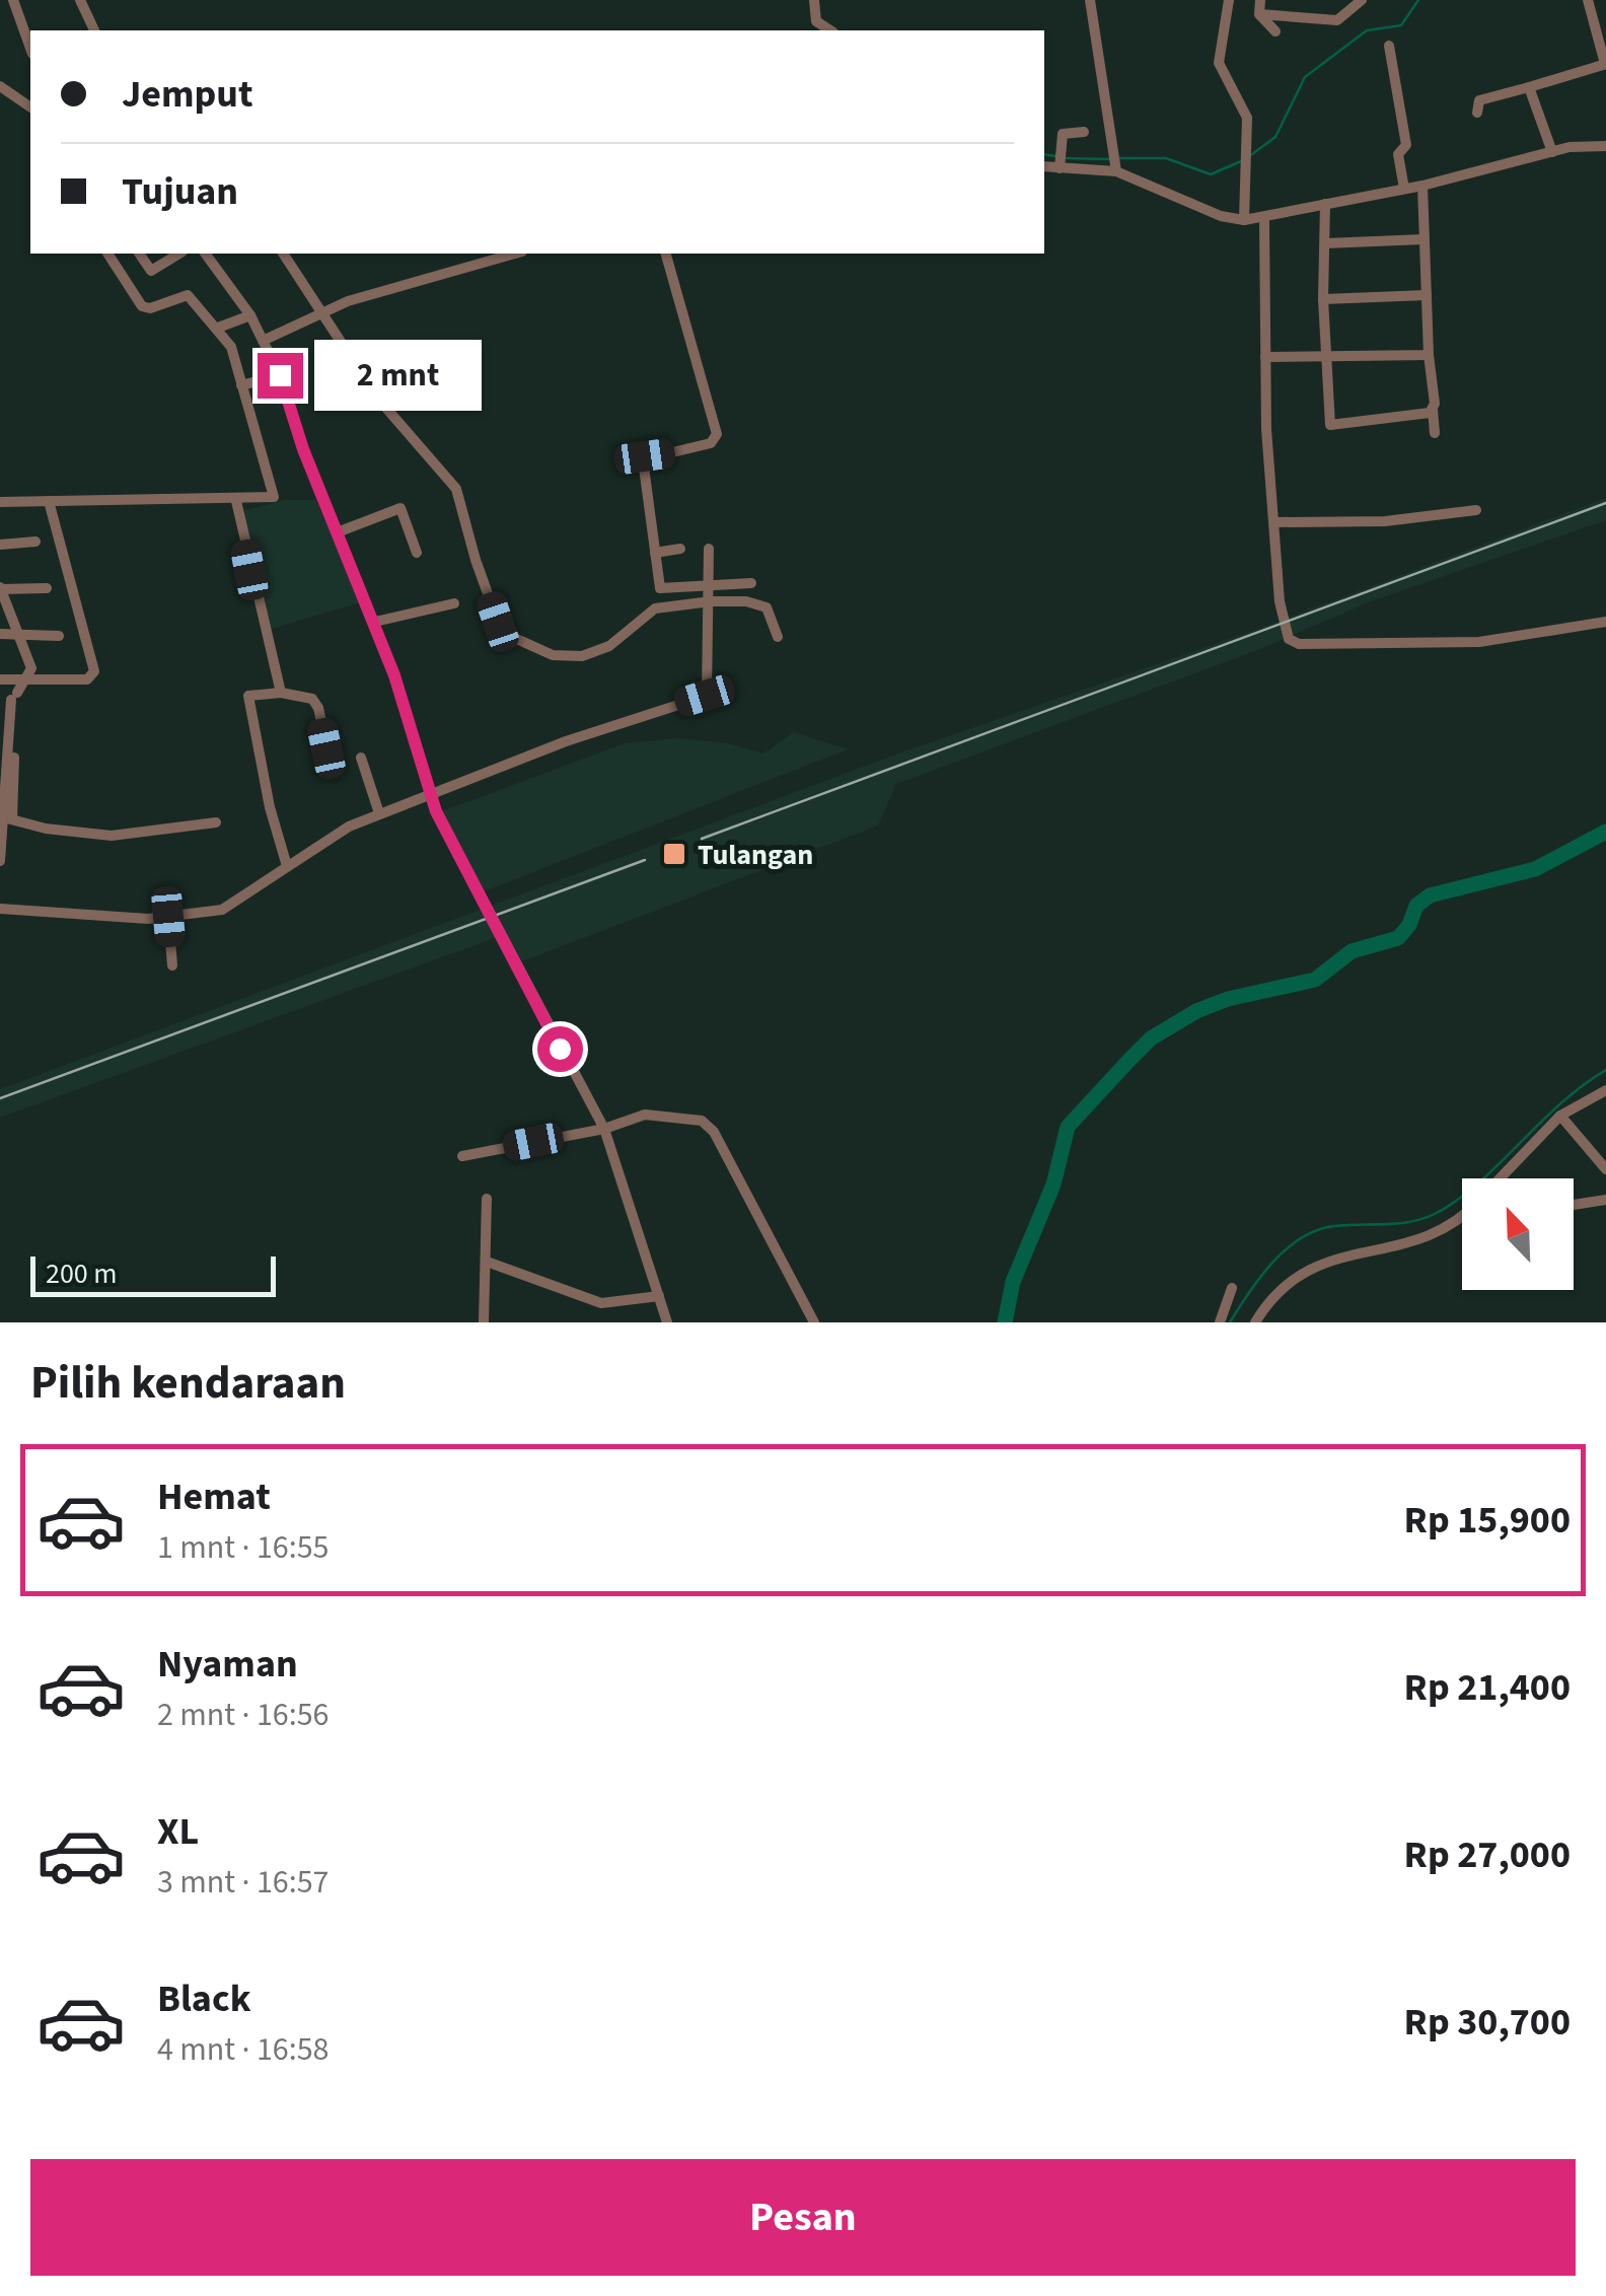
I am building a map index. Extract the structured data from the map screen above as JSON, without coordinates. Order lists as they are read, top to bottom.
{
  "places": {
    "transit": ["Tulangan"]
  },
  "scale_bar": "200 m",
  "north": "top left",
  "page": {
    "banner": ["Jemput", "Tujuan"],
    "bubble": "2 mnt",
    "scale": "200 m",
    "heading": "Pilih kendaraan",
    "list": [
      {
        "name": "Hemat",
        "note": "1 mnt · 16:55",
        "value": "Rp 15,900"
      },
      {
        "name": "Nyaman",
        "note": "2 mnt · 16:56",
        "value": "Rp 21,400"
      },
      {
        "name": "XL",
        "note": "3 mnt · 16:57",
        "value": "Rp 27,000"
      },
      {
        "name": "Black",
        "note": "4 mnt · 16:58",
        "value": "Rp 30,700"
      }
    ],
    "buttons": "Pesan"
  }
}
